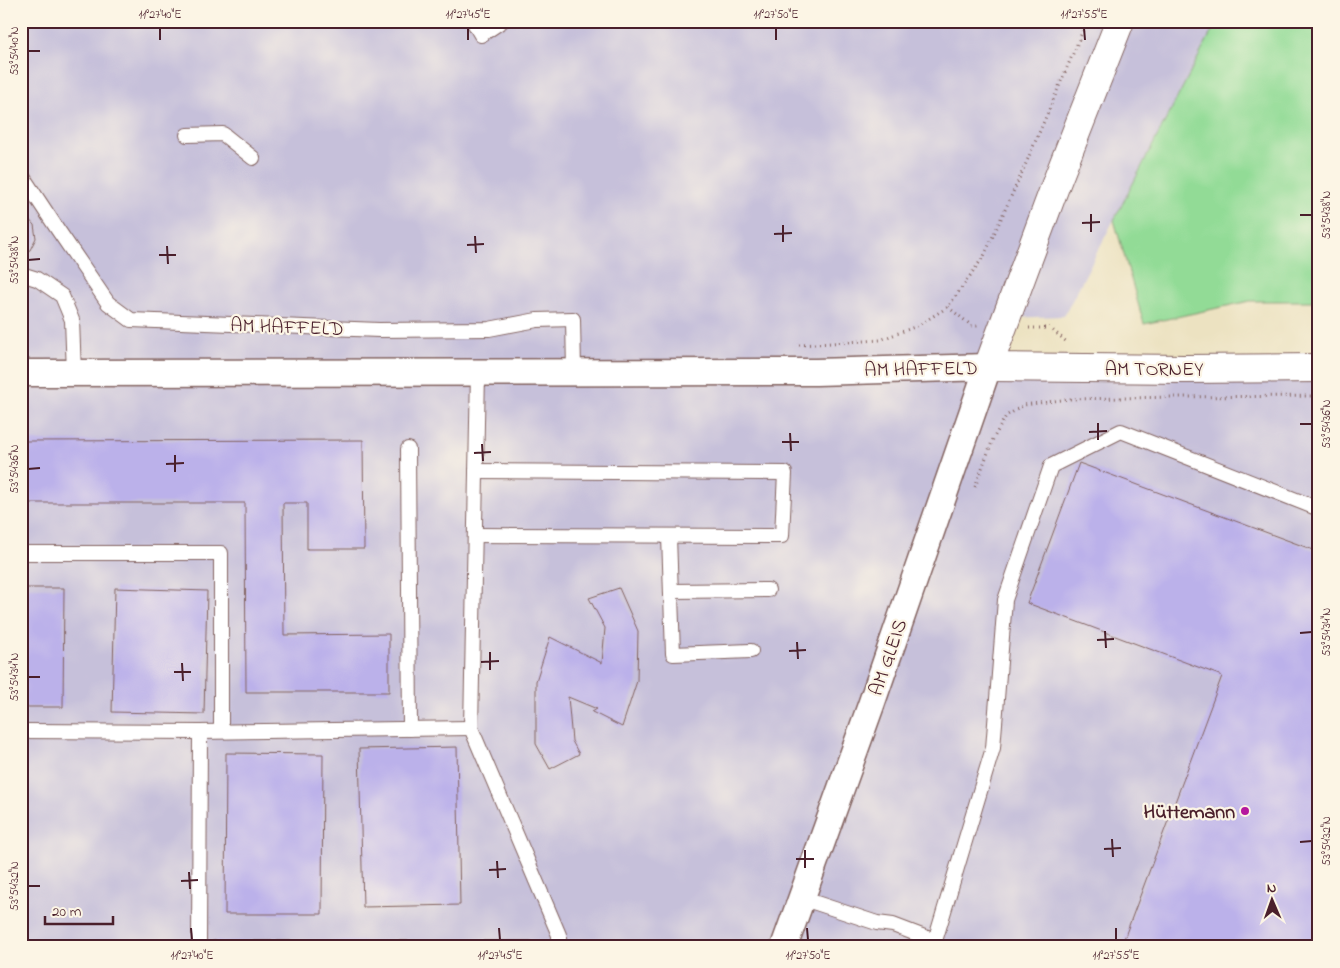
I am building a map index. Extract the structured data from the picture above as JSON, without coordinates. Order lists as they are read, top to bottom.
{
  "streets": {
    "street": ["AM HAFFELD", "AM TORNEY", "AM GLEIS"]
  },
  "crossings": [
    ["AM HAFFELD", "AM TORNEY"],
    ["AM HAFFELD", "AM GLEIS"],
    ["AM TORNEY", "AM GLEIS"]
  ],
  "places": ["Hüttemann"],
  "scale_bar": "20 m",
  "north": "top",
  "coordinates": [
    "11°27'40\"E",
    "11°27'45\"E",
    "11°27'50\"E",
    "11°27'55\"E",
    "53°54'40\"N",
    "53°54'38\"N",
    "53°54'36\"N",
    "53°54'34\"N",
    "53°54'32\"N"
  ]
}
